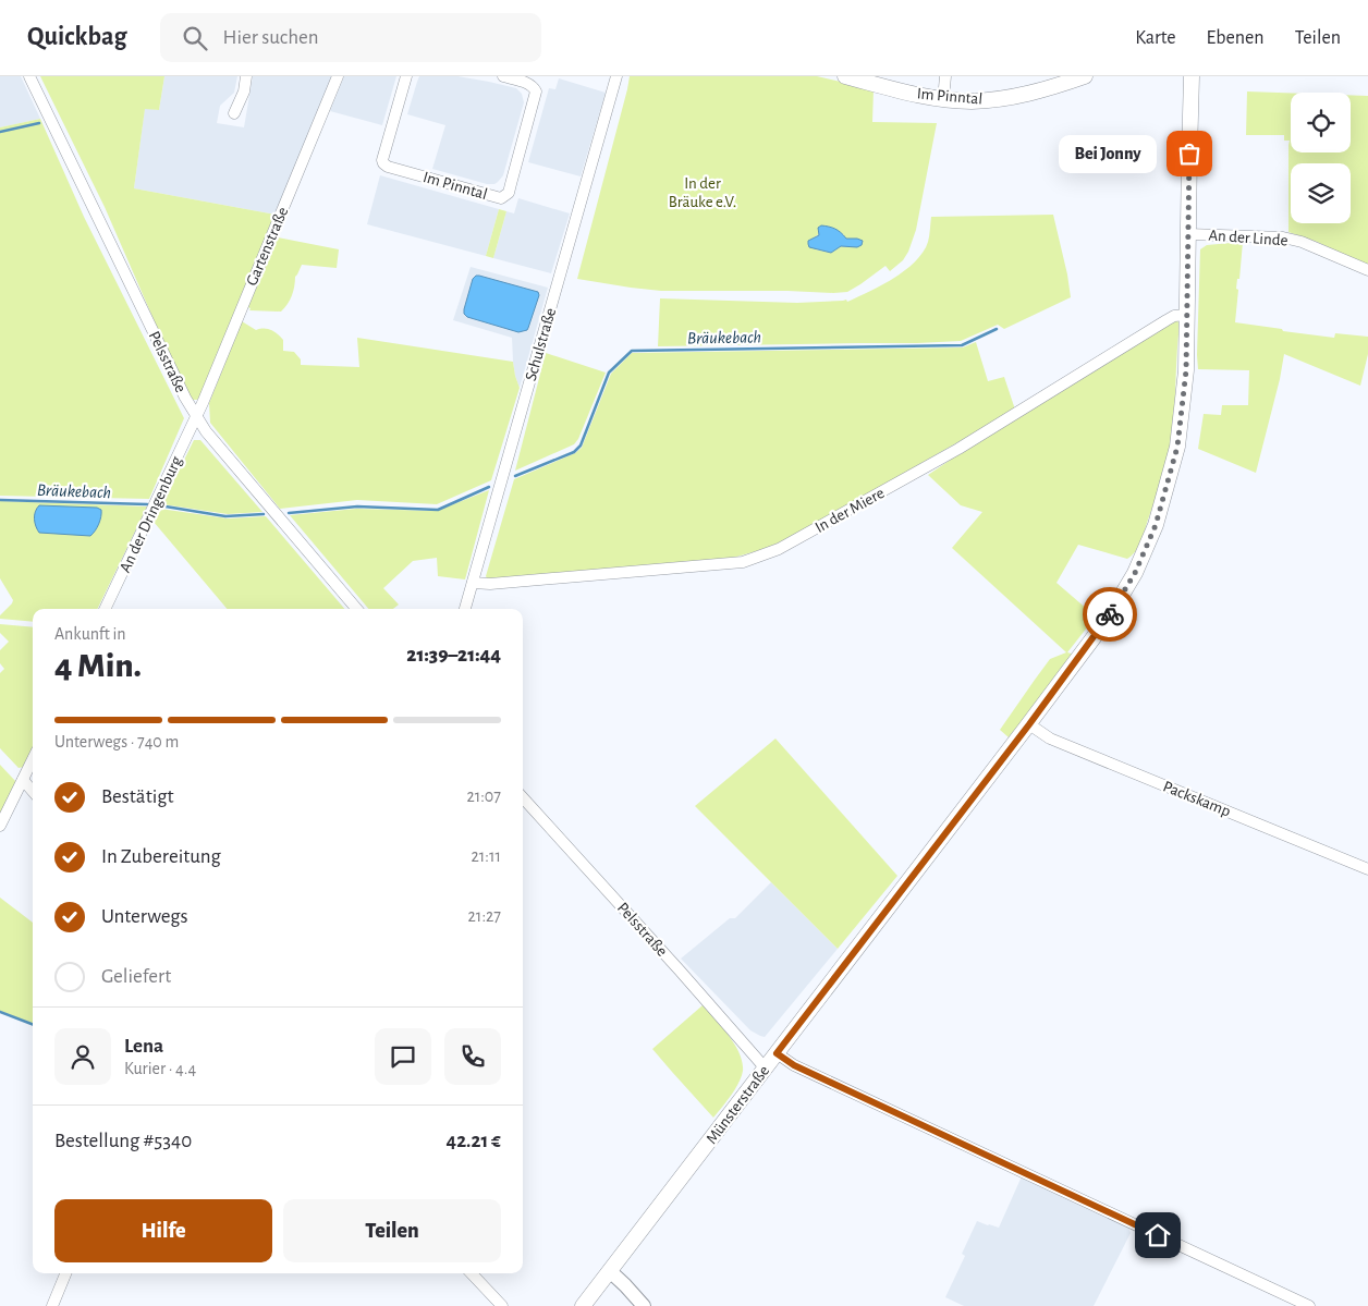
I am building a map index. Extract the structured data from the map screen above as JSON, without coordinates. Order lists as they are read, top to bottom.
{
  "streets": {
    "main road": ["Im Pinntal", "Münsterstraße"],
    "street": [
      "An der Linde",
      "Gartenstraße",
      "Schulstraße",
      "Pelsstraße",
      "In der Miere",
      "An der Dringenburg",
      "Packskamp"
    ]
  },
  "crossings": [
    ["An der Linde", "Münsterstraße"],
    ["Gartenstraße", "Pelsstraße"],
    ["Gartenstraße", "An der Dringenburg"],
    ["Schulstraße", "In der Miere"],
    ["Pelsstraße", "An der Dringenburg"],
    ["Pelsstraße", "Münsterstraße"],
    ["In der Miere", "Münsterstraße"],
    ["Packskamp", "Münsterstraße"]
  ],
  "water": ["Bräukebach"],
  "parks": ["In der Bräuke e.V."],
  "places": ["Bei Jonny"],
  "page": {
    "header": "Quickbag",
    "search": "Hier suchen",
    "nav": ["Karte", "Ebenen", "Teilen"],
    "bubble": "Bei Jonny",
    "heading": ["4 Min.", "Ankunft in", "21:39–21:44"],
    "panel": [
      "Lena",
      "Kurier · 4.4",
      "Bestellung #5340",
      "42.21 €"
    ],
    "bar": "Unterwegs · 740 m",
    "list": [
      ["Bestätigt", "21:07"],
      ["In Zubereitung", "21:11"],
      ["Unterwegs", "21:27"],
      "Geliefert"
    ],
    "buttons": ["Hilfe", "Teilen"]
  }
}
